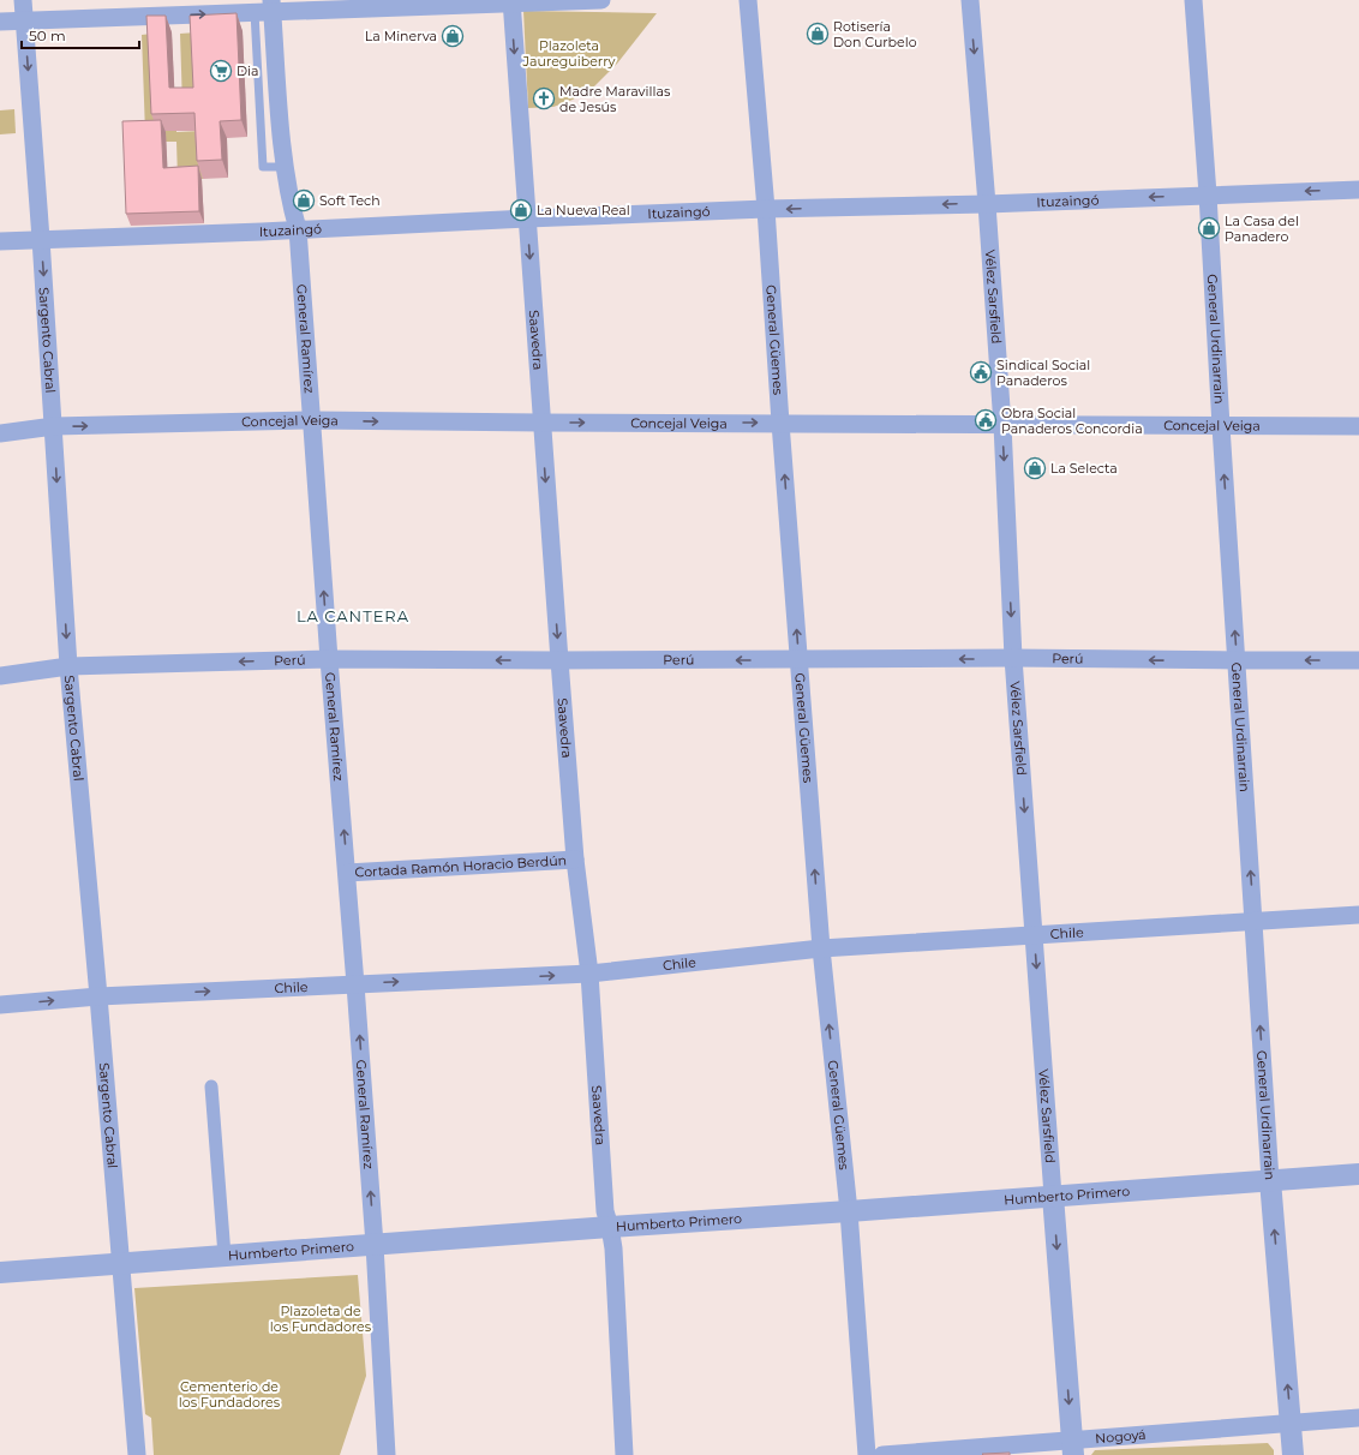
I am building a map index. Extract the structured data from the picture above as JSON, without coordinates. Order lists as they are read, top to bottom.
{
  "streets": {
    "street": [
      "Ituzaingó",
      "Vélez Sarsfield",
      "General Ramírez",
      "Sargento Cabral",
      "Saavedra",
      "General Güemes",
      "General Urdinarrain",
      "Concejal Veiga",
      "Perú",
      "Cortada Ramón Horacio Berdún",
      "Chile",
      "Humberto Primero",
      "Nogoyá"
    ]
  },
  "crossings": [
    ["Ituzaingó", "Vélez Sarsfield"],
    ["Ituzaingó", "General Ramírez"],
    ["Ituzaingó", "Sargento Cabral"],
    ["Ituzaingó", "Saavedra"],
    ["Ituzaingó", "General Güemes"],
    ["Ituzaingó", "General Urdinarrain"],
    ["Vélez Sarsfield", "Concejal Veiga"],
    ["Vélez Sarsfield", "Perú"],
    ["Vélez Sarsfield", "Chile"],
    ["Vélez Sarsfield", "Humberto Primero"],
    ["Vélez Sarsfield", "Nogoyá"],
    ["General Ramírez", "Concejal Veiga"],
    ["General Ramírez", "Perú"],
    ["General Ramírez", "Cortada Ramón Horacio Berdún"],
    ["General Ramírez", "Chile"],
    ["General Ramírez", "Humberto Primero"],
    ["Sargento Cabral", "Concejal Veiga"],
    ["Sargento Cabral", "Perú"],
    ["Sargento Cabral", "Chile"],
    ["Sargento Cabral", "Humberto Primero"],
    ["Saavedra", "Concejal Veiga"],
    ["Saavedra", "Perú"],
    ["Saavedra", "Cortada Ramón Horacio Berdún"],
    ["Saavedra", "Chile"],
    ["Saavedra", "Humberto Primero"],
    ["General Güemes", "Concejal Veiga"],
    ["General Güemes", "Perú"],
    ["General Güemes", "Chile"],
    ["General Güemes", "Humberto Primero"],
    ["General Urdinarrain", "Concejal Veiga"],
    ["General Urdinarrain", "Perú"],
    ["General Urdinarrain", "Chile"],
    ["General Urdinarrain", "Humberto Primero"],
    ["General Urdinarrain", "Nogoyá"]
  ],
  "one_way": [
    "Ituzaingó",
    "Vélez Sarsfield",
    "General Ramírez",
    "Sargento Cabral",
    "Saavedra",
    "General Güemes",
    "General Urdinarrain",
    "Concejal Veiga",
    "Perú",
    "Chile"
  ],
  "districts": ["LA CANTERA"],
  "parks": ["Plazoleta Jaureguiberry", "Plazoleta de los Fundadores", "Cementerio de los Fundadores"],
  "places": {
    "shop": [
      "Rotisería Don Curbelo",
      "La Minerva",
      "Soft Tech",
      "La Nueva Real",
      "La Casa del Panadero",
      "La Selecta"
    ],
    "supermarket": ["Dia"],
    "church": ["Madre Maravillas de Jesús"],
    "public building": ["Sindical Social Panaderos", "Obra Social Panaderos Concordia"]
  },
  "scale_bar": "50 m"
}
